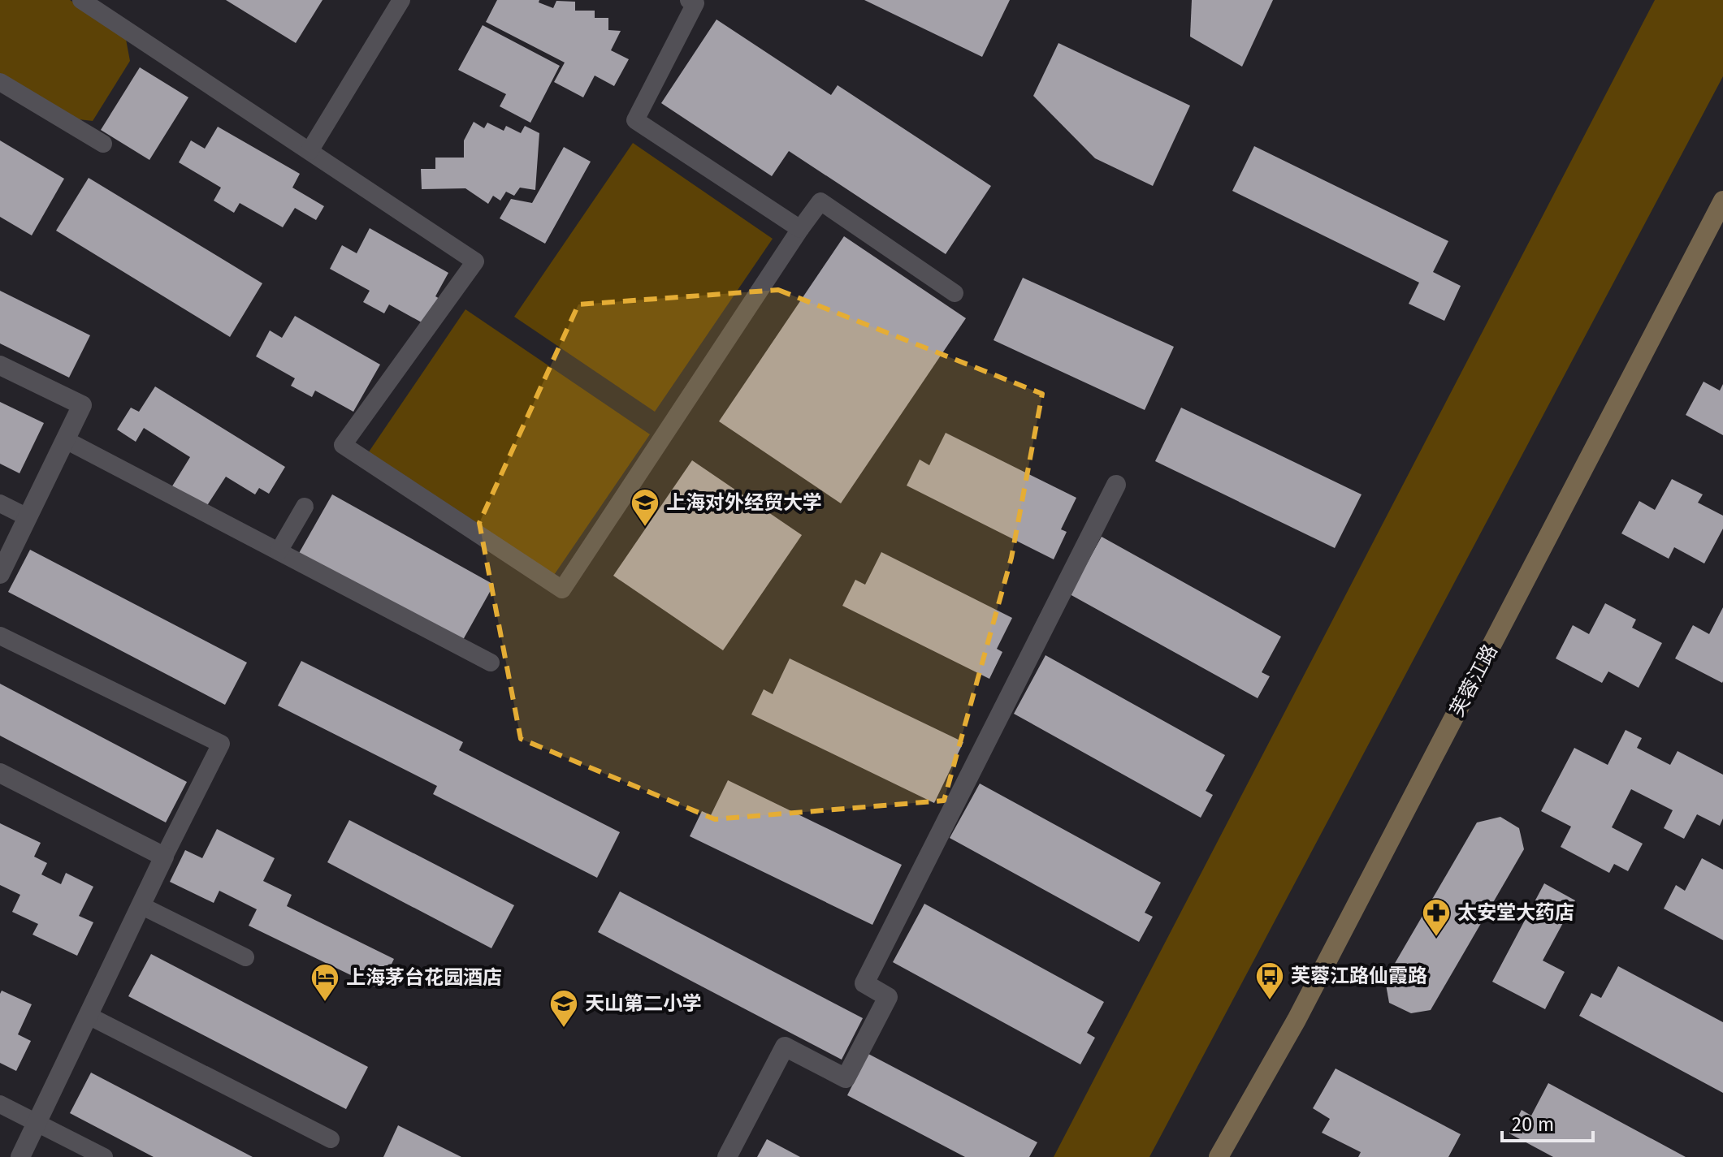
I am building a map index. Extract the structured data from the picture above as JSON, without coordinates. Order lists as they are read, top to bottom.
{
  "streets": {
    "street": ["芙蓉江路"]
  },
  "places": {
    "school or university": ["上海对外经贸大学", "天山第二小学"],
    "pharmacy": ["太安堂大药店"],
    "bus stop": ["芙蓉江路仙霞路"],
    "hotel": ["上海茅台花园酒店"]
  },
  "scale_bar": "20 m"
}
